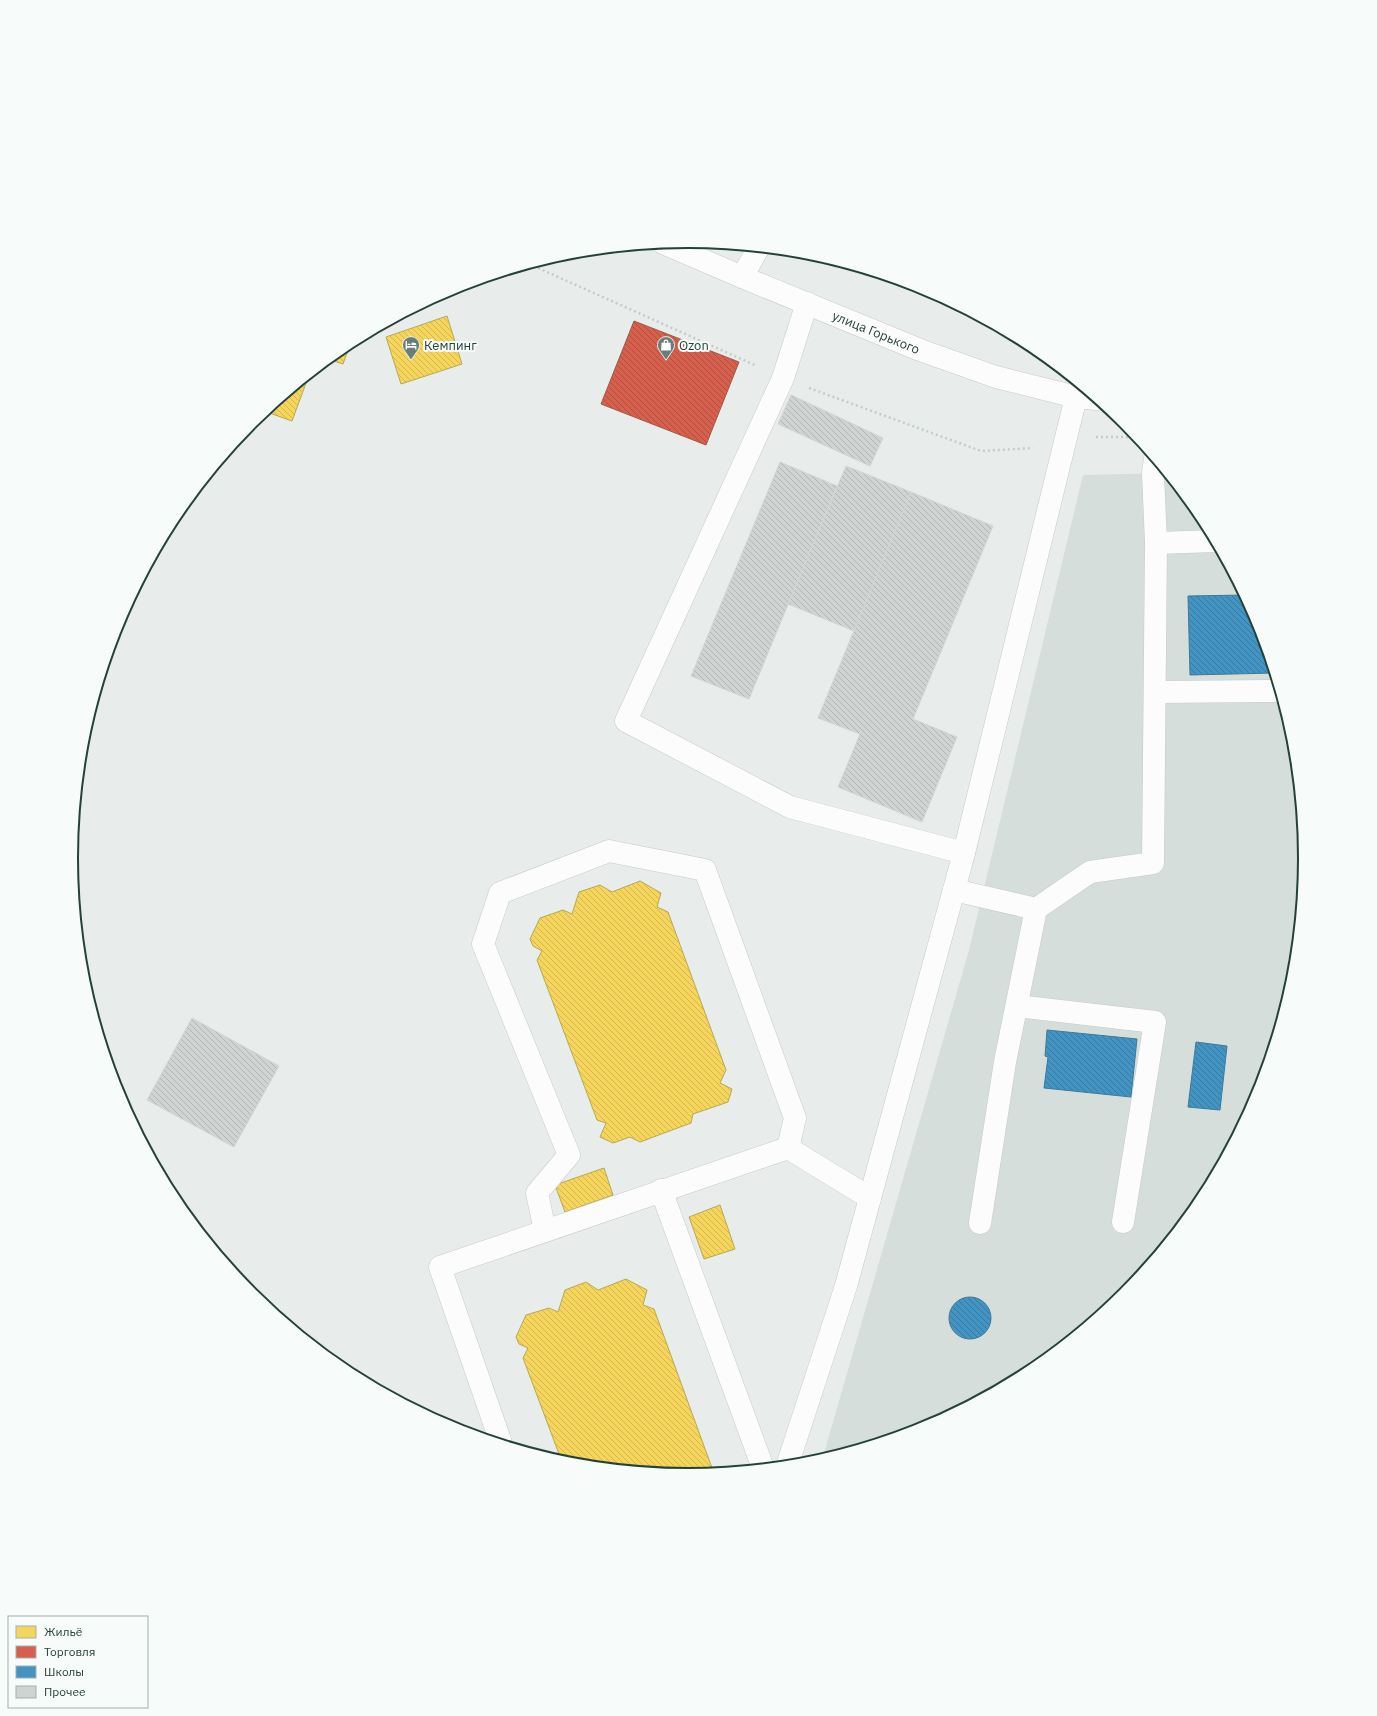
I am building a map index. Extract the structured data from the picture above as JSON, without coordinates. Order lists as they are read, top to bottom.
{
  "streets": {
    "street": ["улица Горького"]
  },
  "places": {
    "hotel": ["Кемпинг"],
    "shop": ["Ozon"]
  },
  "legend": [
    "Жильё",
    "Торговля",
    "Школы",
    "Прочее"
  ]
}
